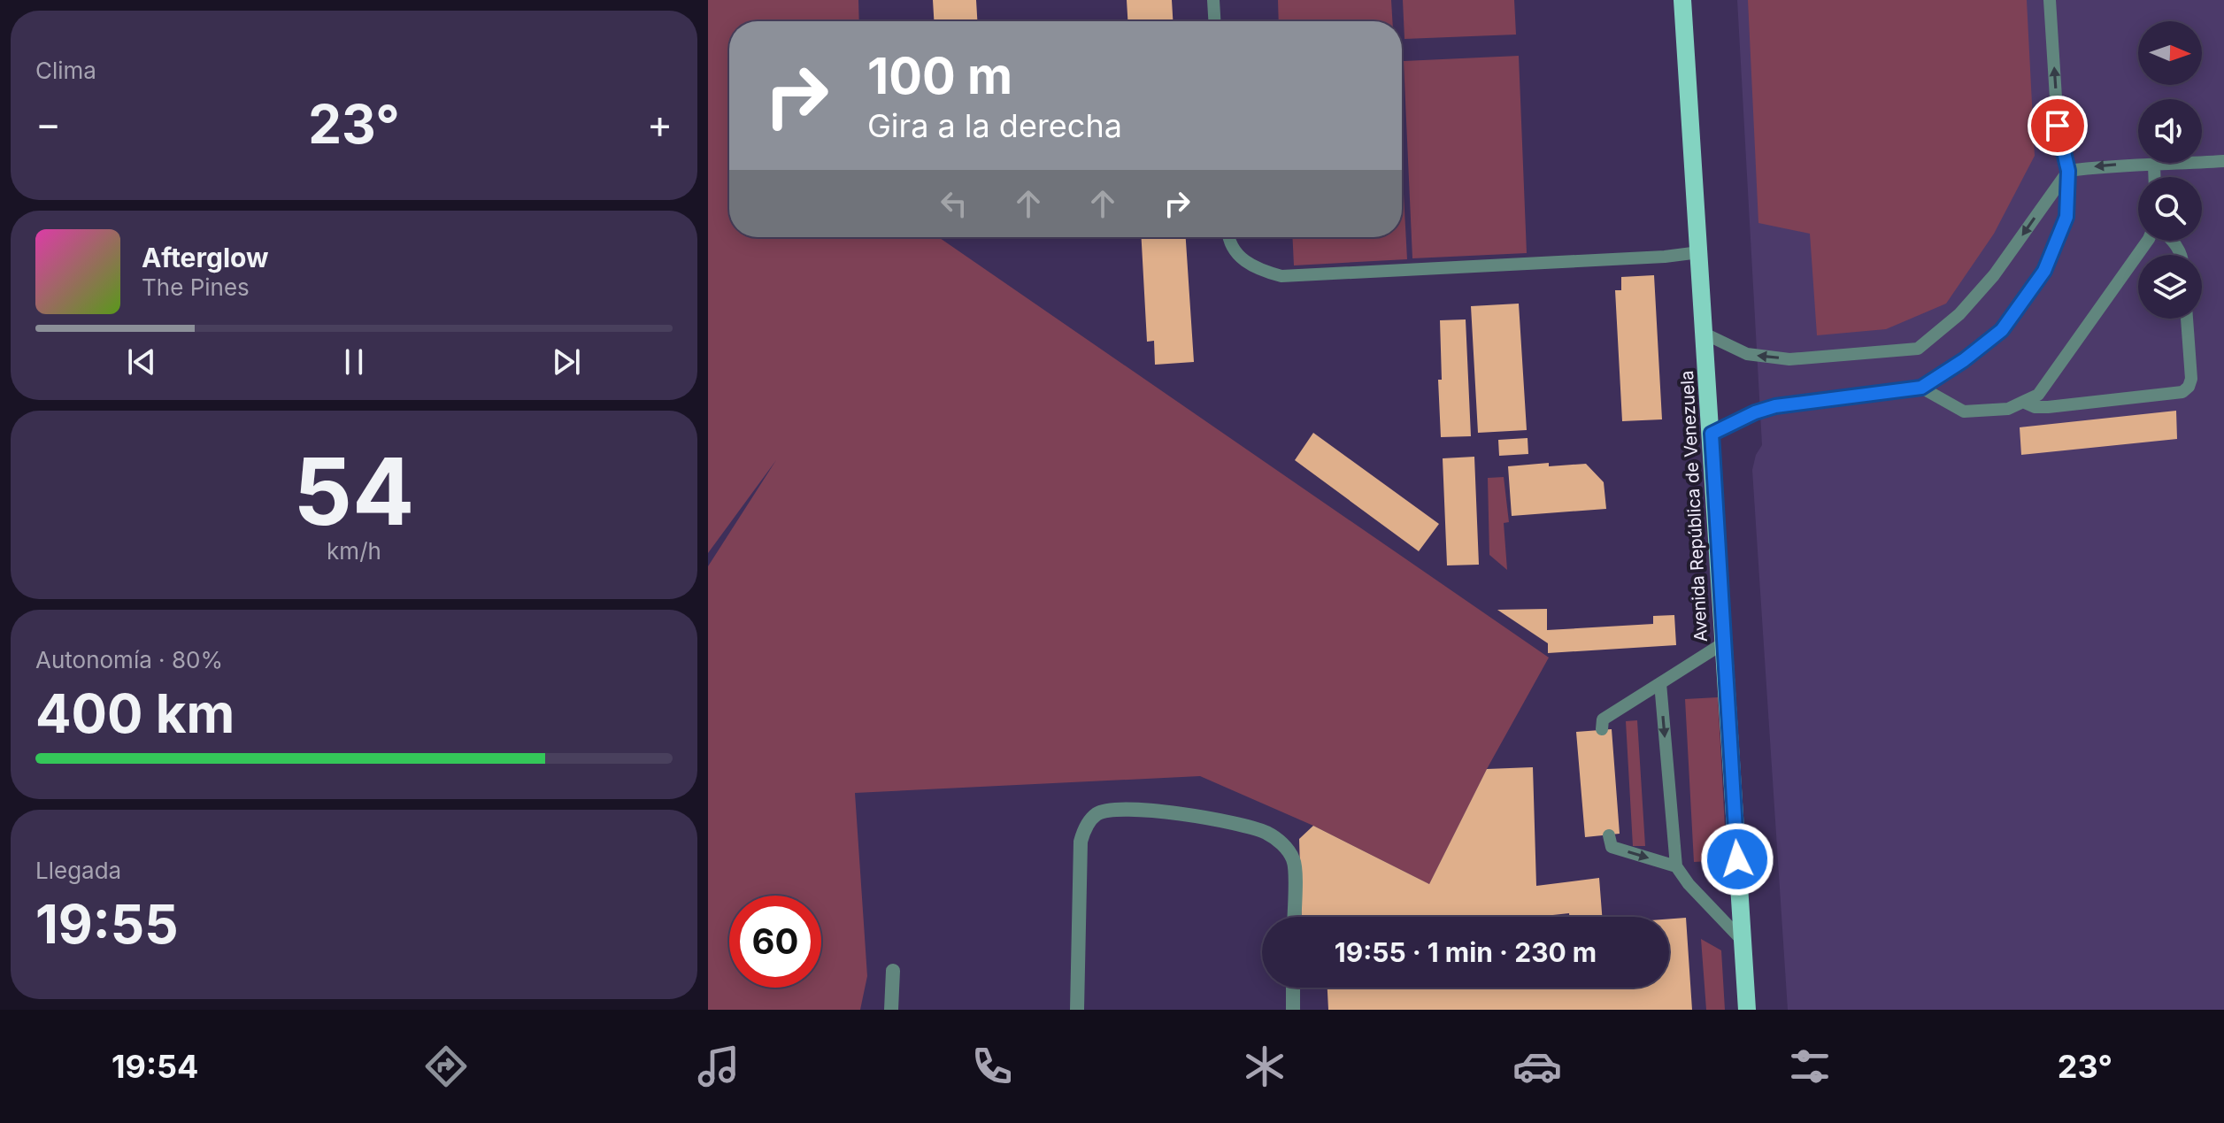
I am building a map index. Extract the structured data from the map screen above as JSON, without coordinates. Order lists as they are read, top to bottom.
{
  "streets": {
    "main road": ["Avenida República de Venezuela"]
  },
  "north": "right",
  "page": {
    "tile": [
      "Clima",
      ["54", "km/h"],
      ["Autonomía · 80%", "400 km"],
      ["Llegada", "19:55"]
    ],
    "turn": ["100 m", "Gira a la derecha"],
    "heat": ["−", "23°", "+"],
    "song": ["Afterglow", "The Pines"],
    "limit": "60",
    "trip": "19:55 · 1 min · 230 m",
    "tabs": ["19:54", "23°"]
  }
}
